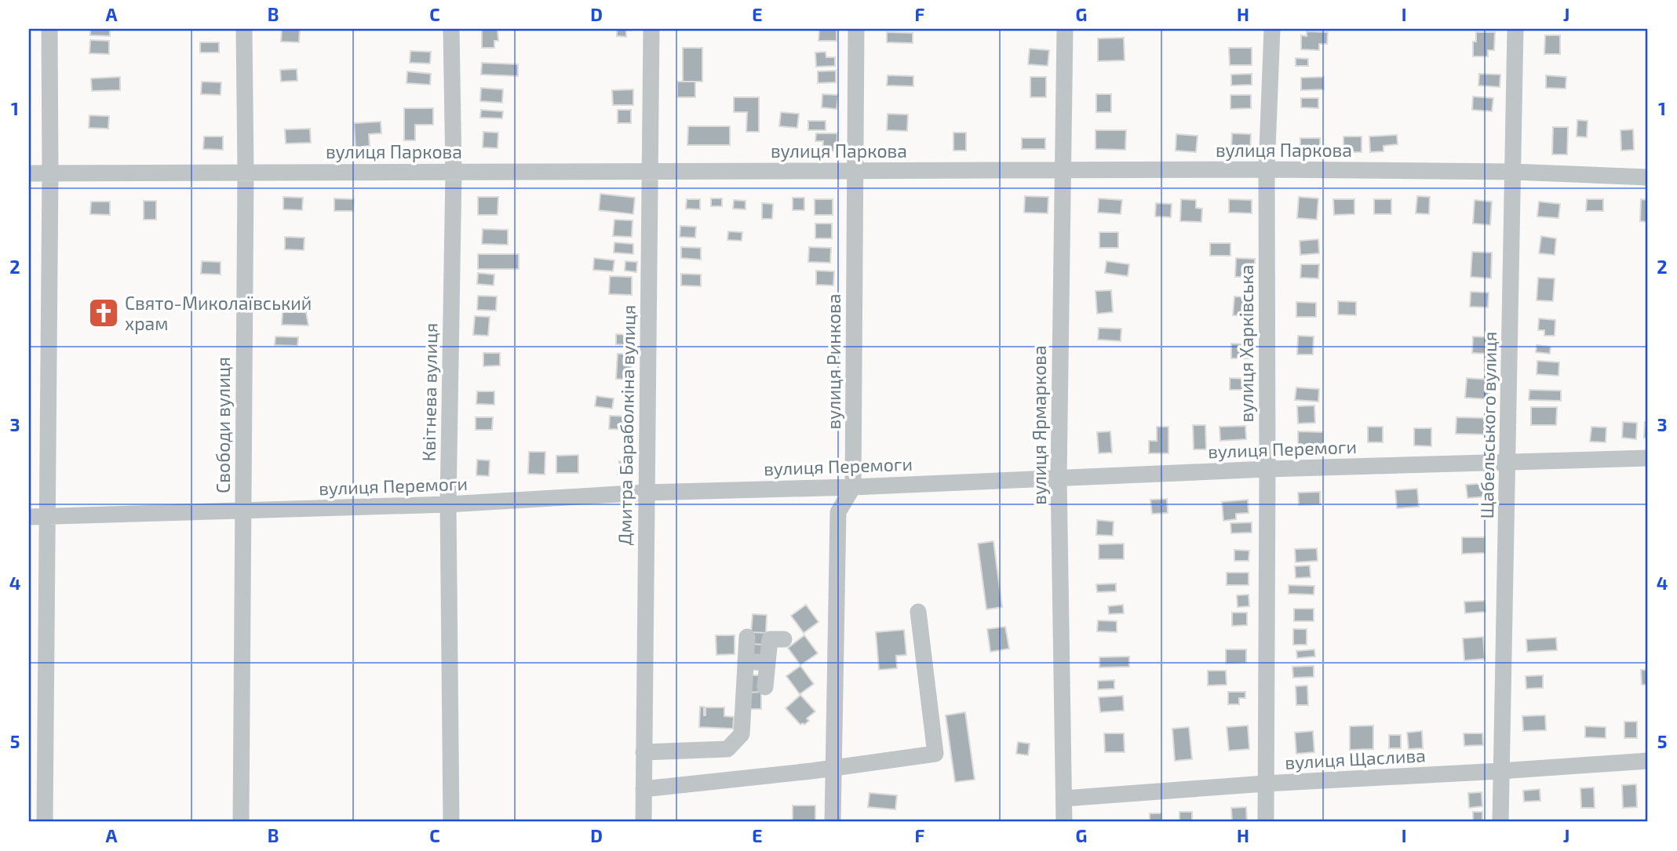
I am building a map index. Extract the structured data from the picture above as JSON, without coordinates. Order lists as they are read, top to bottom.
{
  "streets": {
    "street": [
      "вулиця Паркова",
      "вулиця Харківська",
      "вулиця Ринкова",
      "Квітнева вулиця",
      "Свободи вулиця",
      "Дмитра Бараболкіна вулиця",
      "вулиця Ярмаркова",
      "Щабельського вулиця",
      "вулиця Перемоги",
      "вулиця Щаслива"
    ]
  },
  "crossings": [
    ["вулиця Паркова", "вулиця Харківська"],
    ["вулиця Паркова", "вулиця Ринкова"],
    ["вулиця Паркова", "Квітнева вулиця"],
    ["вулиця Паркова", "Свободи вулиця"],
    ["вулиця Паркова", "Дмитра Бараболкіна вулиця"],
    ["вулиця Паркова", "вулиця Ярмаркова"],
    ["вулиця Паркова", "Щабельського вулиця"],
    ["вулиця Харківська", "вулиця Перемоги"],
    ["вулиця Харківська", "вулиця Щаслива"],
    ["вулиця Ринкова", "вулиця Перемоги"],
    ["Квітнева вулиця", "вулиця Перемоги"],
    ["Свободи вулиця", "вулиця Перемоги"],
    ["Дмитра Бараболкіна вулиця", "вулиця Перемоги"],
    ["вулиця Ярмаркова", "вулиця Перемоги"],
    ["вулиця Ярмаркова", "вулиця Щаслива"],
    ["Щабельського вулиця", "вулиця Перемоги"],
    ["Щабельського вулиця", "вулиця Щаслива"]
  ],
  "places": {
    "church": ["Свято-Миколаївський храм"]
  },
  "grid": {
    "columns": [
      "A",
      "B",
      "C",
      "D",
      "E",
      "F",
      "G",
      "H",
      "I",
      "J"
    ],
    "rows": [
      "1",
      "2",
      "3",
      "4",
      "5"
    ]
  }
}
